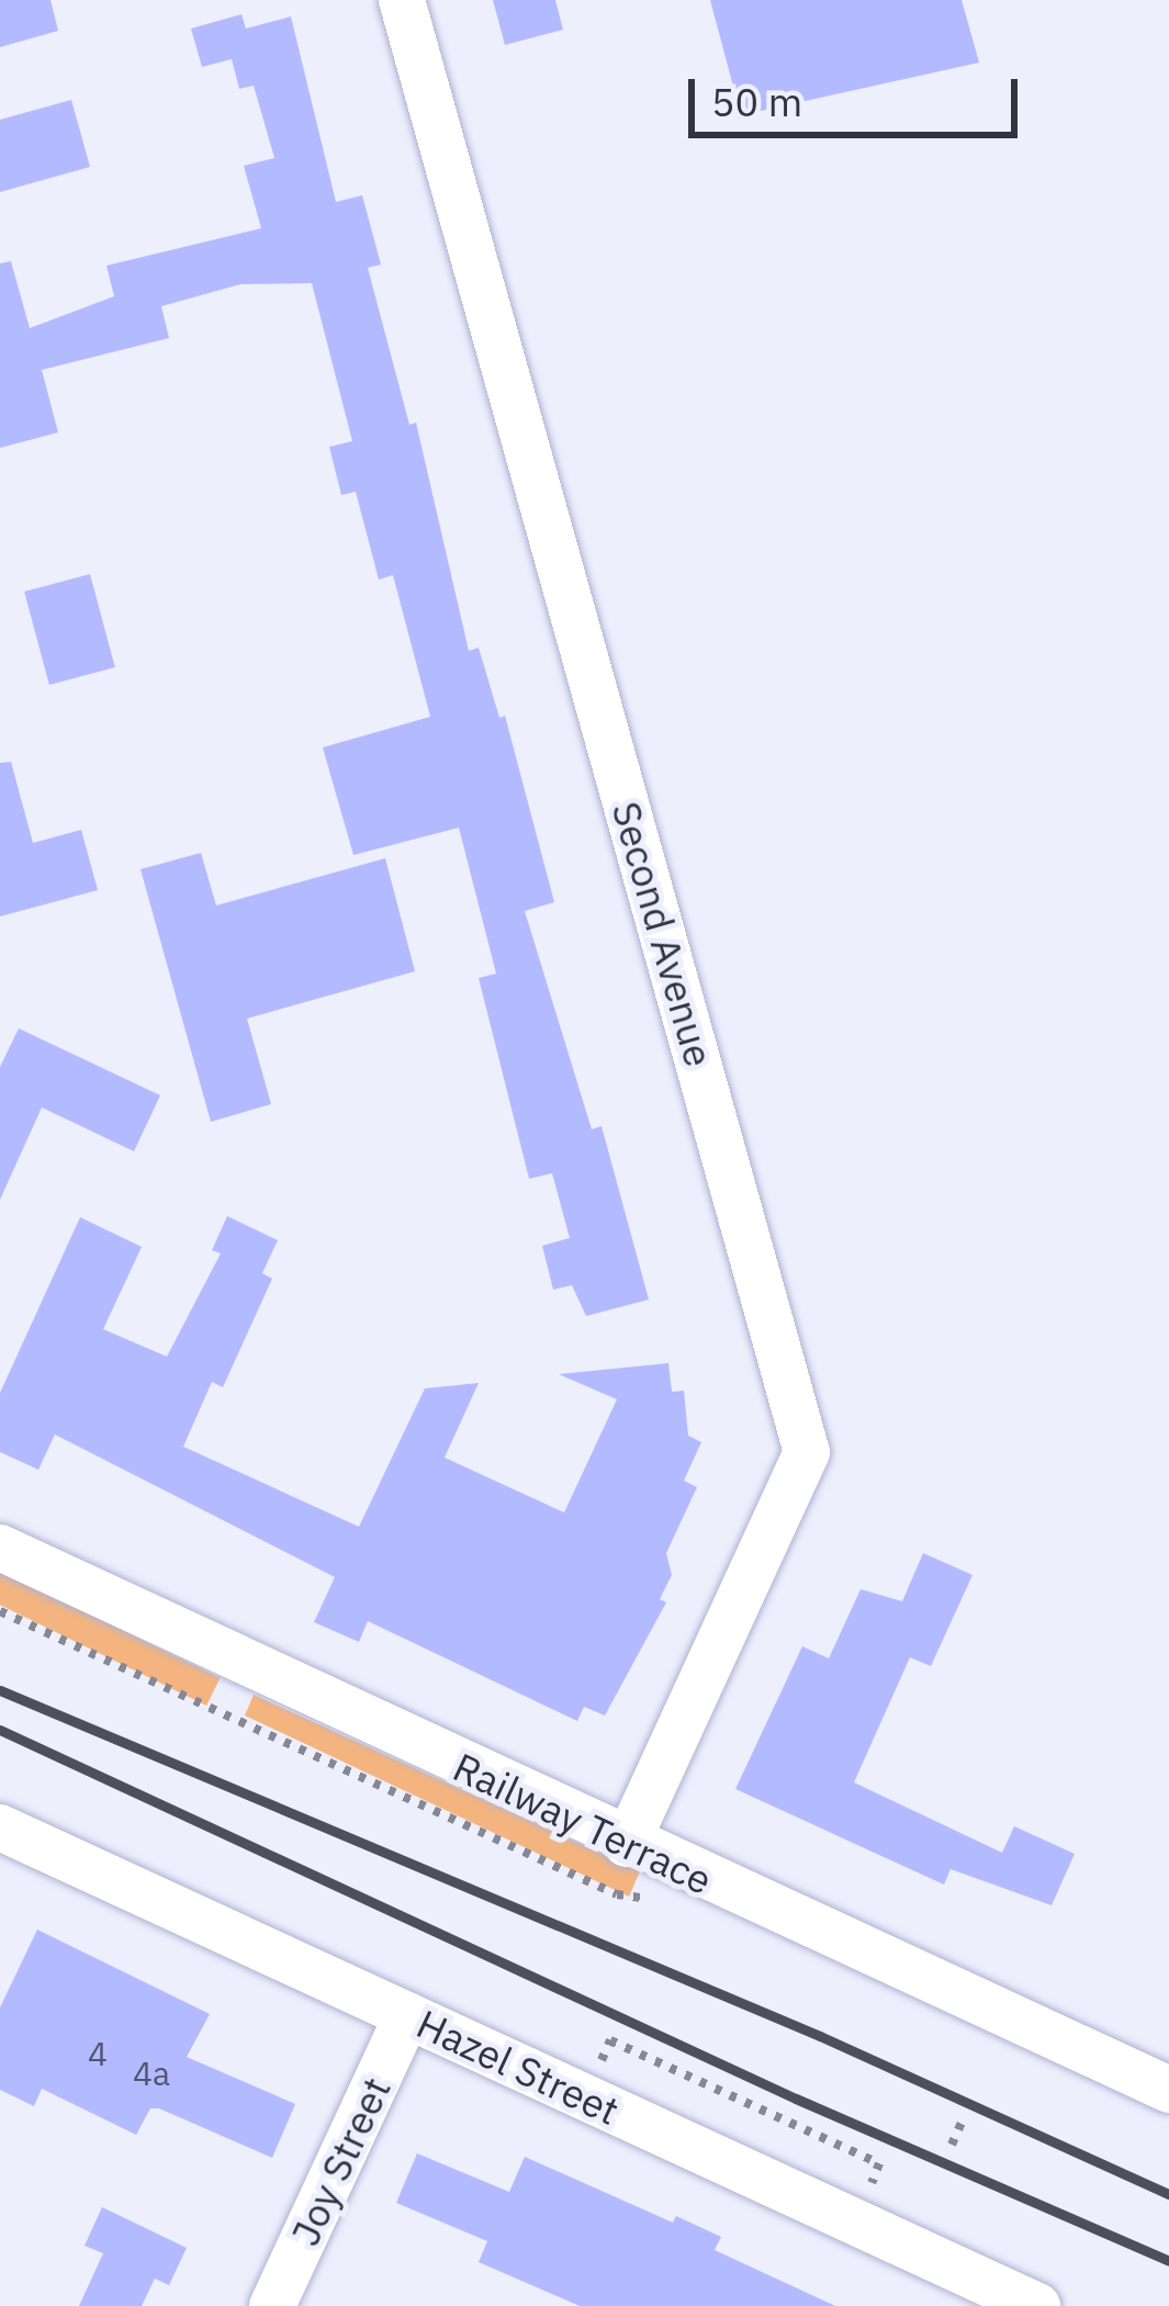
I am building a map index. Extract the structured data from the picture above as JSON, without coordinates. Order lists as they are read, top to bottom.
{
  "streets": {
    "street": [
      "Second Avenue",
      "Railway Terrace",
      "Hazel Street",
      "Joy Street"
    ]
  },
  "crossings": [
    ["Second Avenue", "Railway Terrace"],
    ["Hazel Street", "Joy Street"]
  ],
  "house_numbers": ["4", "4a"],
  "scale_bar": "50 m"
}
